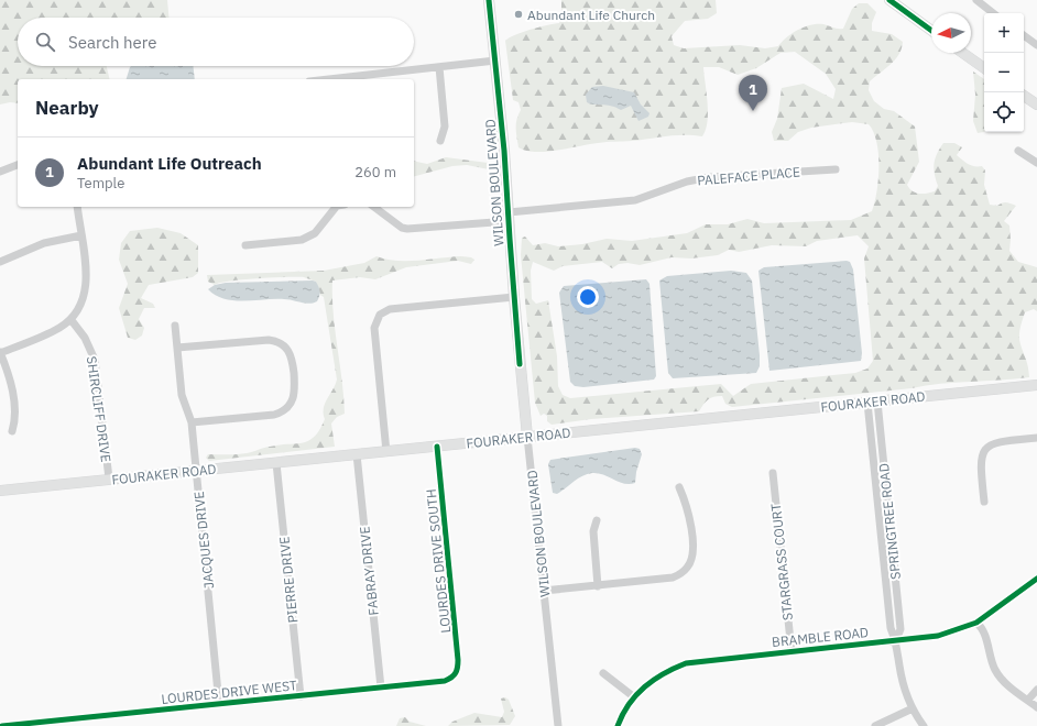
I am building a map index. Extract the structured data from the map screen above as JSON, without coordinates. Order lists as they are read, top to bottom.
{
  "streets": {
    "main road": ["WILSON BOULEVARD", "FOURAKER ROAD"],
    "street": [
      "PALEFACE PLACE",
      "SHIRCLIFF DRIVE",
      "SPRINGTREE ROAD",
      "JACQUES DRIVE",
      "LOURDES DRIVE SOUTH",
      "STARGRASS COURT",
      "FABRAY DRIVE",
      "PIERRE DRIVE",
      "BRAMBLE ROAD",
      "LOURDES DRIVE WEST"
    ]
  },
  "crossings": [
    ["PALEFACE PLACE", "WILSON BOULEVARD"],
    ["WILSON BOULEVARD", "FOURAKER ROAD"],
    ["FOURAKER ROAD", "SHIRCLIFF DRIVE"],
    ["FOURAKER ROAD", "SPRINGTREE ROAD"],
    ["FOURAKER ROAD", "JACQUES DRIVE"],
    ["FOURAKER ROAD", "LOURDES DRIVE SOUTH"],
    ["FOURAKER ROAD", "FABRAY DRIVE"],
    ["FOURAKER ROAD", "PIERRE DRIVE"],
    ["SPRINGTREE ROAD", "BRAMBLE ROAD"],
    ["JACQUES DRIVE", "LOURDES DRIVE WEST"],
    ["LOURDES DRIVE SOUTH", "LOURDES DRIVE WEST"],
    ["STARGRASS COURT", "BRAMBLE ROAD"],
    ["FABRAY DRIVE", "LOURDES DRIVE WEST"],
    ["PIERRE DRIVE", "LOURDES DRIVE WEST"]
  ],
  "places": ["Abundant Life Church"],
  "north": "left",
  "page": {
    "map_buttons": ["+", "−"],
    "search": "Search here",
    "pins": "1",
    "heading": "Nearby",
    "list": [
      {
        "mark": "1",
        "name": "Abundant Life Outreach",
        "note": "Temple",
        "value": "260 m"
      }
    ]
  }
}
